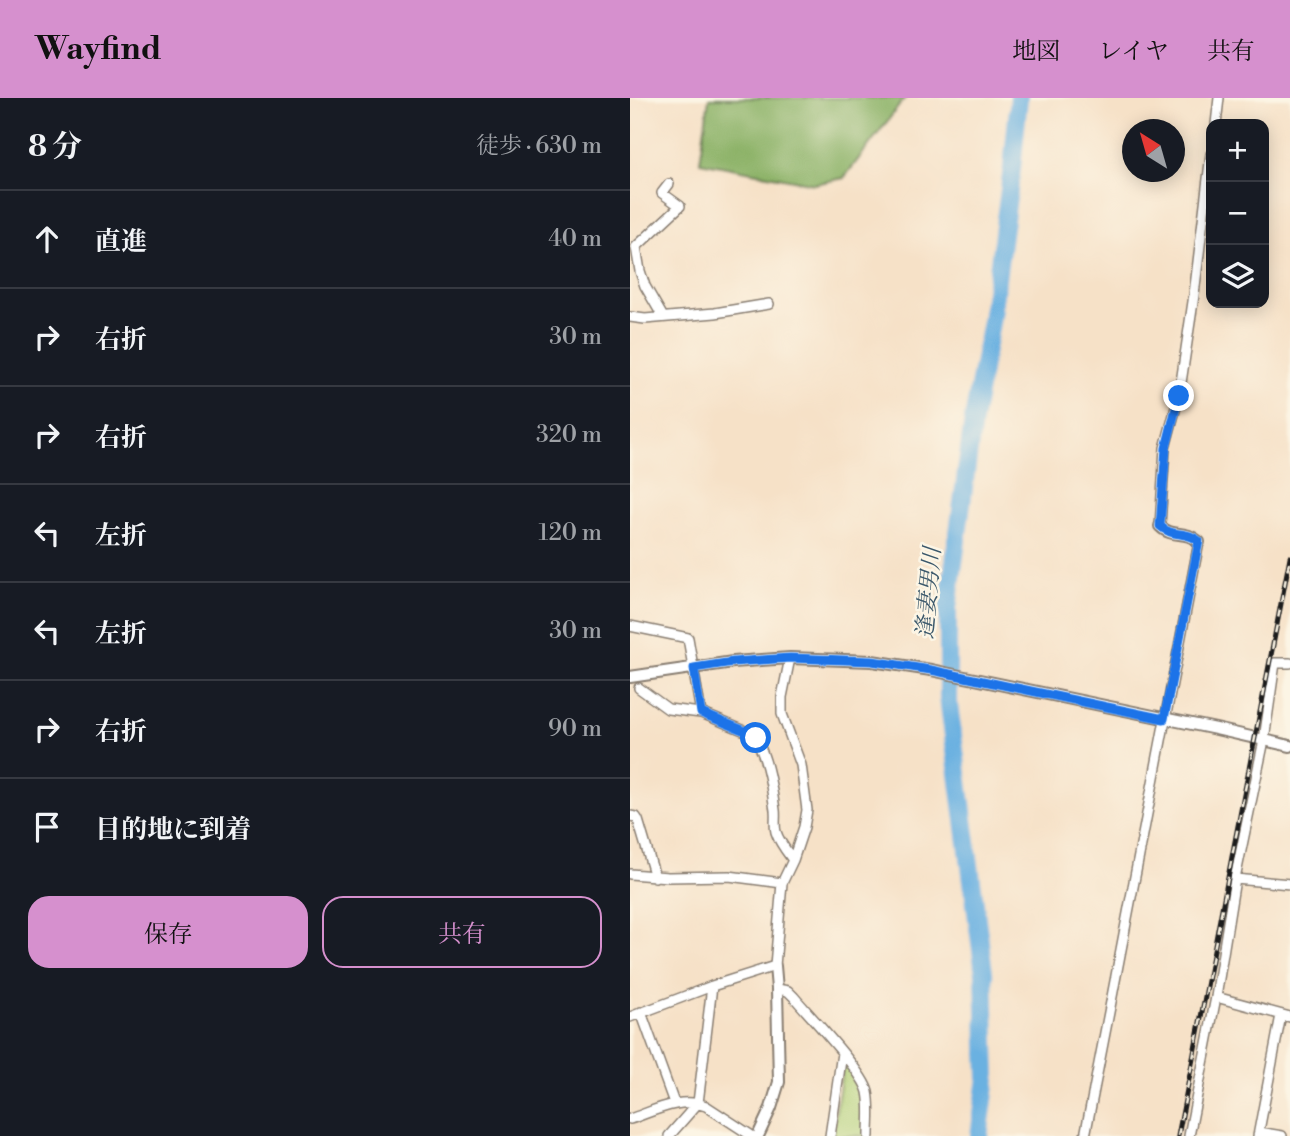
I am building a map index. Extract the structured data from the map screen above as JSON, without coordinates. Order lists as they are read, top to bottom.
{
  "water": ["逢妻男川"],
  "north": "top left",
  "page": {
    "header": "Wayfind",
    "nav": ["地図", "レイヤ", "共有"],
    "heading": ["8 分", "徒歩 · 630 m"],
    "map_buttons": ["+", "−"],
    "list": [
      ["直進", "40 m"],
      ["右折", "30 m"],
      ["右折", "320 m"],
      ["左折", "120 m"],
      ["左折", "30 m"],
      ["右折", "90 m"],
      "目的地に到着"
    ],
    "buttons": ["保存", "共有"]
  }
}
